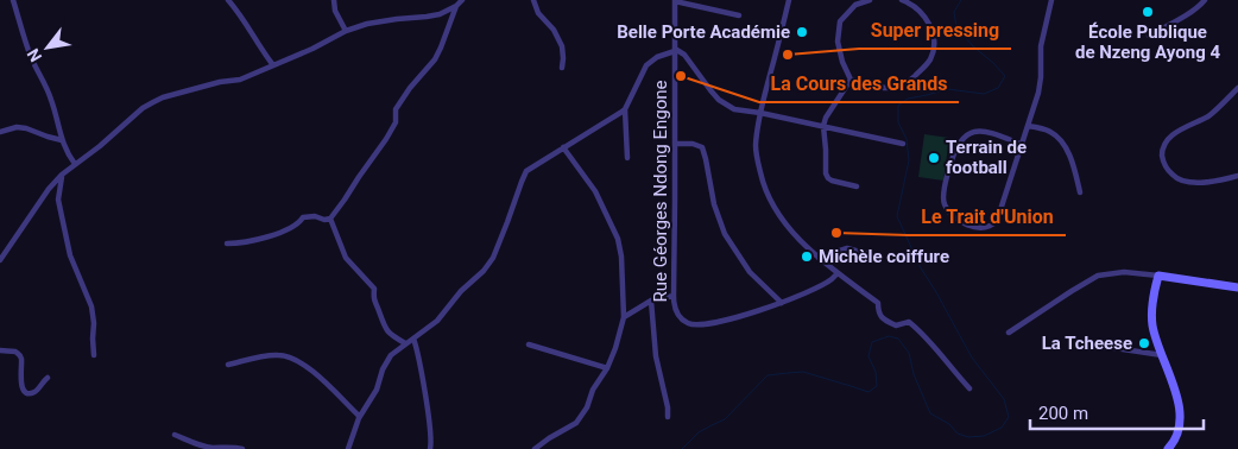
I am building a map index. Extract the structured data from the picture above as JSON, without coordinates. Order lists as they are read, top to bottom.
{
  "streets": {
    "street": ["Rue Géorges Ndong Engone"]
  },
  "places": [
    "École Publique de Nzeng Ayong 4",
    "Belle Porte Académie",
    "Super pressing",
    "La Cours des Grands",
    "Terrain de football",
    "Le Trait d'Union",
    "Michèle coiffure",
    "La Tcheese"
  ],
  "scale_bar": "200 m",
  "north": "bottom left"
}
